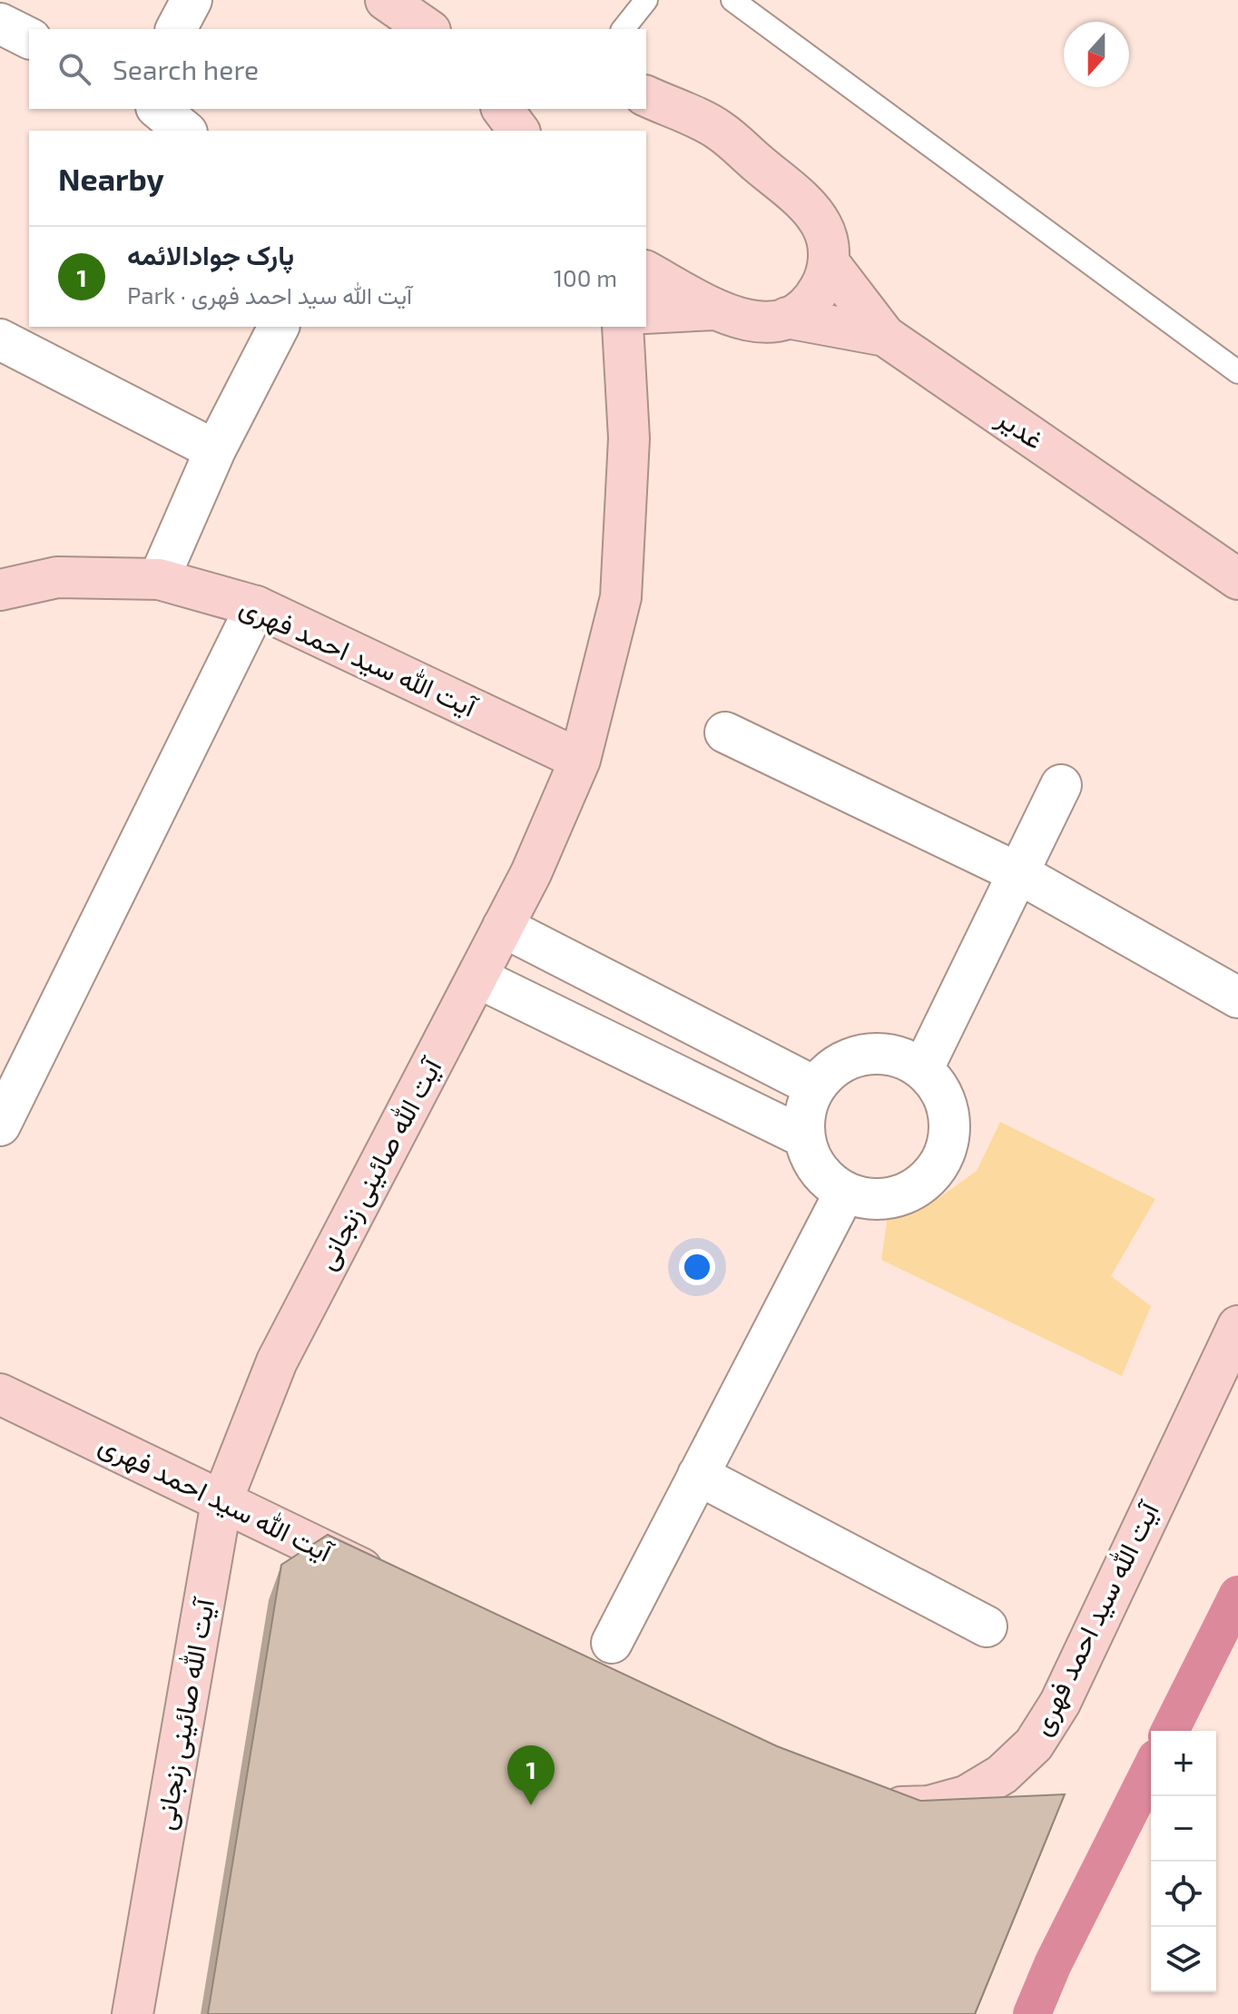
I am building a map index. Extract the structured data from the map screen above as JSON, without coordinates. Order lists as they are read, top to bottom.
{
  "streets": {
    "main road": ["غدیر", "آیت الله سید احمد فهری", "آیت الله صائینی زنجانی"]
  },
  "crossings": [
    ["آیت الله سید احمد فهری", "آیت الله صائینی زنجانی"]
  ],
  "north": "bottom",
  "page": {
    "search": "Search here",
    "heading": "Nearby",
    "list": [
      {
        "mark": "1",
        "name": "پارک جوادالائمه",
        "note": "Park · آیت الله سید احمد فهری",
        "value": "100 m"
      }
    ],
    "map_buttons": ["+", "−"],
    "pins": "1"
  }
}
